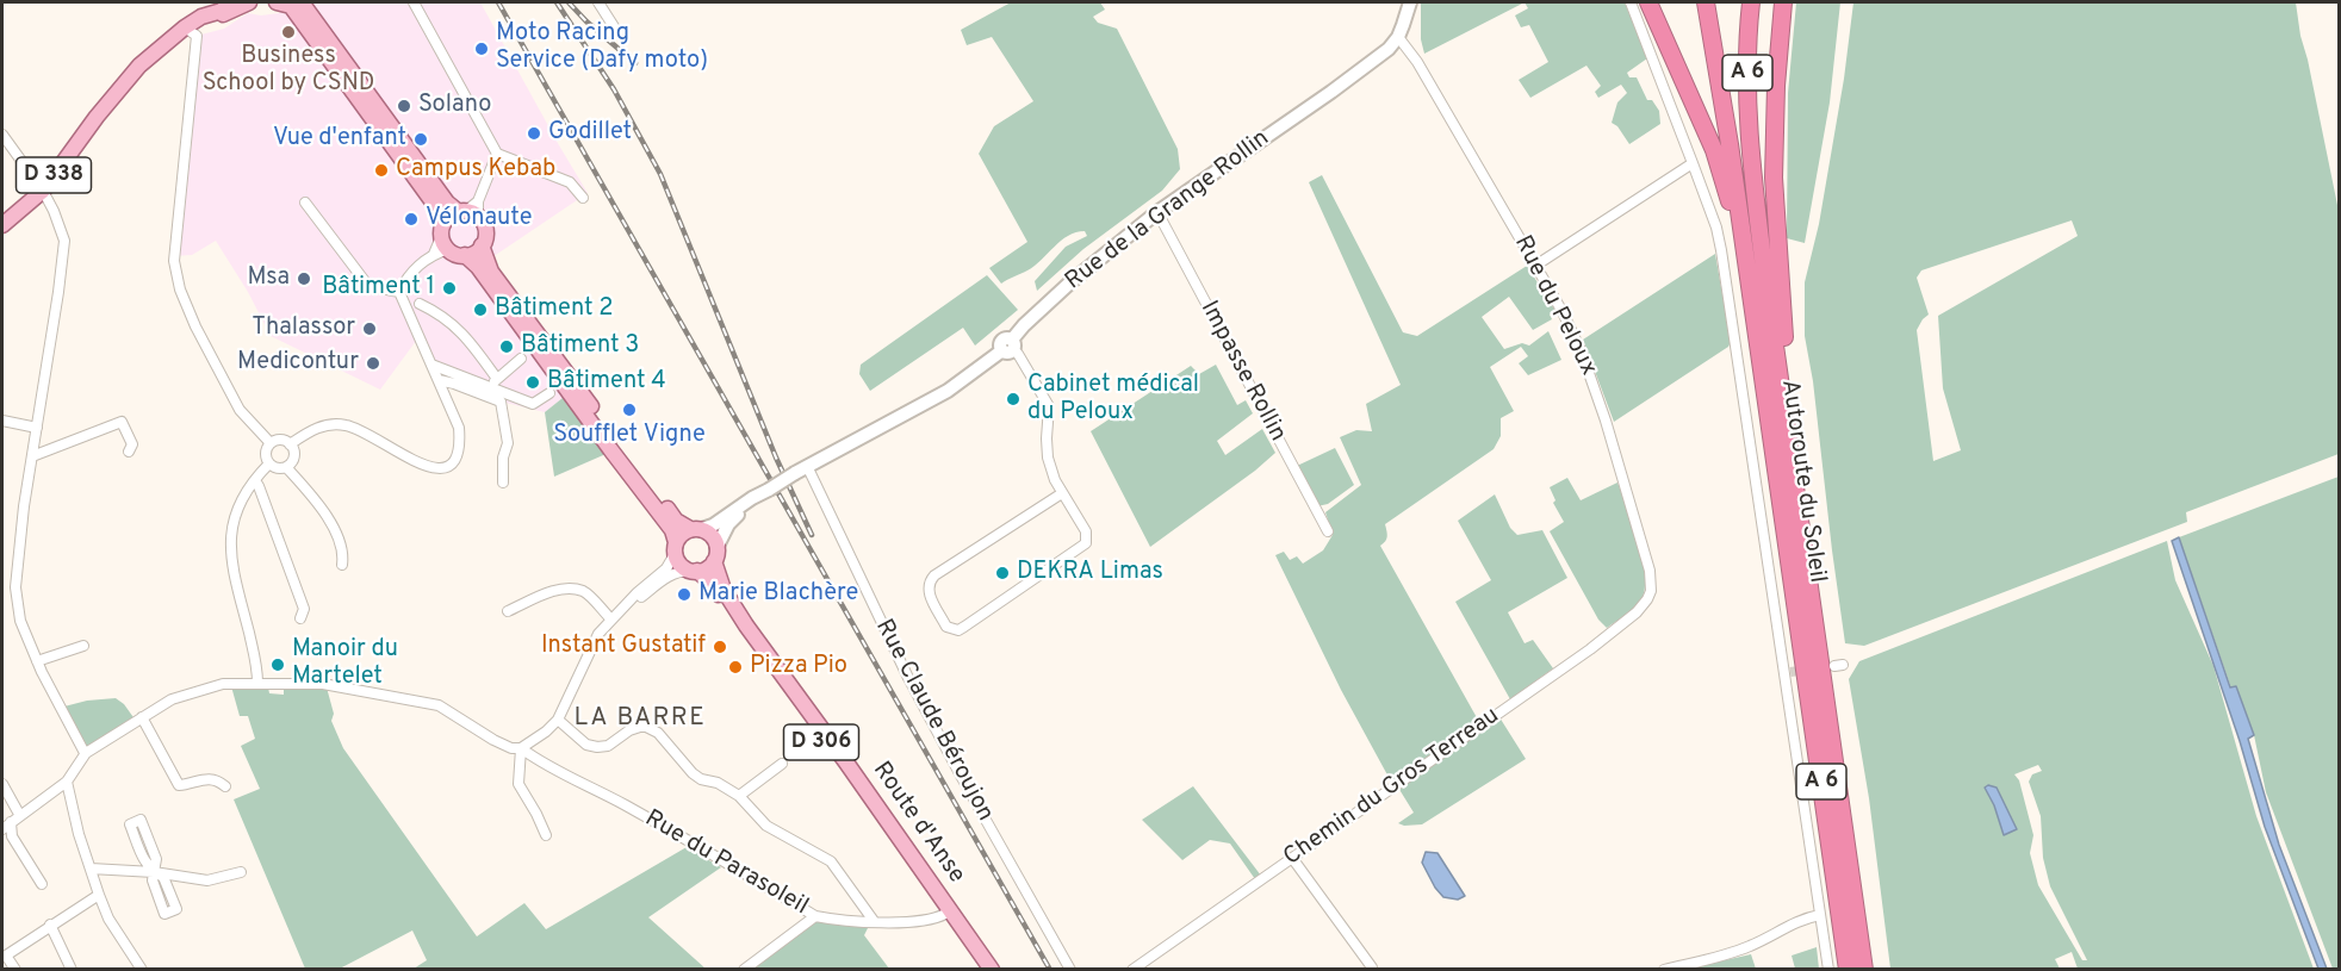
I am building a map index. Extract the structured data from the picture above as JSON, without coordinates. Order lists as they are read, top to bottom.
{
  "streets": {
    "highway": ["A 6", "Autoroute du Soleil"],
    "main road": [
      "D 338",
      "Rue de la Grange Rollin",
      "D 306",
      "Route d'Anse"
    ],
    "street": [
      "Rue du Peloux",
      "Impasse Rollin",
      "Rue Claude Béroujon",
      "Chemin du Gros Terreau",
      "Rue du Parasoleil"
    ]
  },
  "crossings": [
    ["Rue de la Grange Rollin", "Rue du Peloux"],
    ["Rue de la Grange Rollin", "Impasse Rollin"],
    ["Rue de la Grange Rollin", "Rue Claude Béroujon"],
    ["Rue de la Grange Rollin", "Route d'Anse"],
    ["Rue du Peloux", "Chemin du Gros Terreau"],
    ["Route d'Anse", "Rue du Parasoleil"]
  ],
  "districts": ["LA BARRE"],
  "places": [
    "Business School by CSND",
    "Moto Racing Service (Dafy moto)",
    "Solano",
    "Godillet",
    "Vue d'enfant",
    "Campus Kebab",
    "Vélonaute",
    "Msa",
    "Bâtiment 1",
    "Bâtiment 2",
    "Thalassor",
    "Bâtiment 3",
    "Medicontur",
    "Bâtiment 4",
    "Cabinet médical du Peloux",
    "Soufflet Vigne",
    "DEKRA Limas",
    "Marie Blachère",
    "Instant Gustatif",
    "Manoir du Martelet",
    "Pizza Pio"
  ]
}
